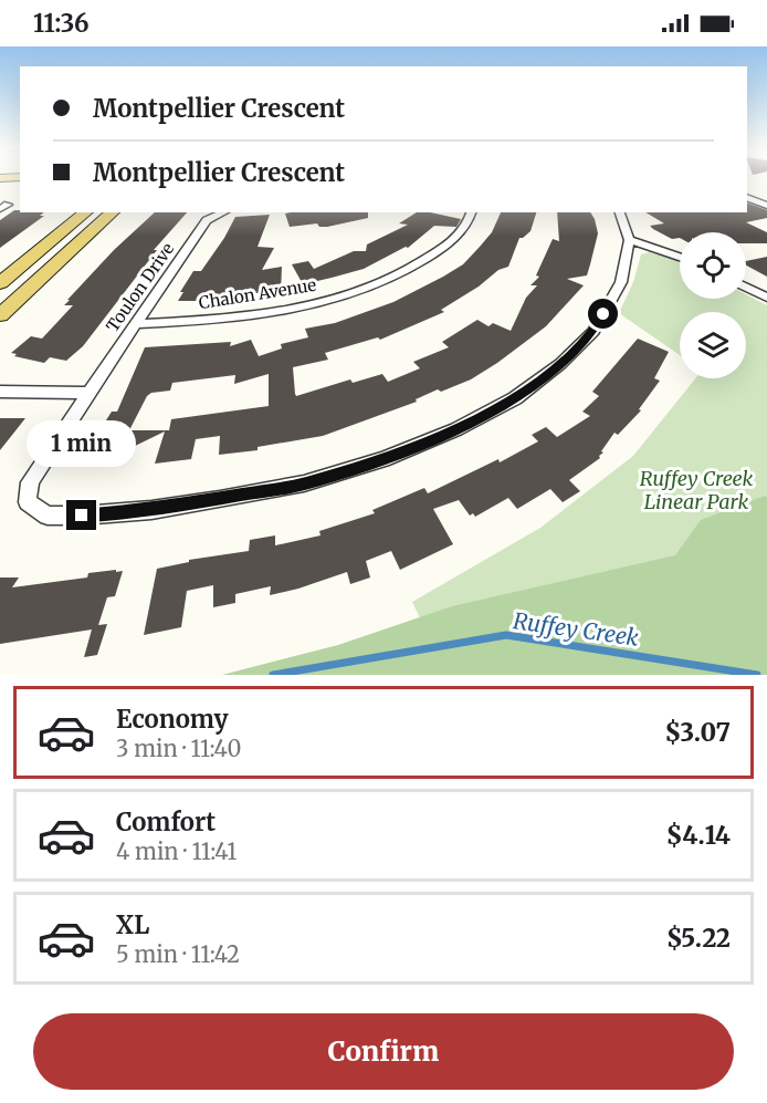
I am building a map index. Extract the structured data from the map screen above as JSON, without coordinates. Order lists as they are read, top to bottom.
{
  "streets": {
    "street": ["Toulon Drive", "Chalon Avenue"]
  },
  "crossings": [
    ["Toulon Drive", "Chalon Avenue"]
  ],
  "water": ["Ruffey Creek"],
  "parks": ["Ruffey Creek Linear Park"],
  "page": {
    "status": "11:36",
    "banner": ["Montpellier Crescent", "Montpellier Crescent"],
    "bubble": "1 min",
    "list": [
      {
        "name": "Economy",
        "note": "3 min · 11:40",
        "value": "$3.07"
      },
      {
        "name": "Comfort",
        "note": "4 min · 11:41",
        "value": "$4.14"
      },
      {
        "name": "XL",
        "note": "5 min · 11:42",
        "value": "$5.22"
      }
    ],
    "buttons": "Confirm"
  }
}
